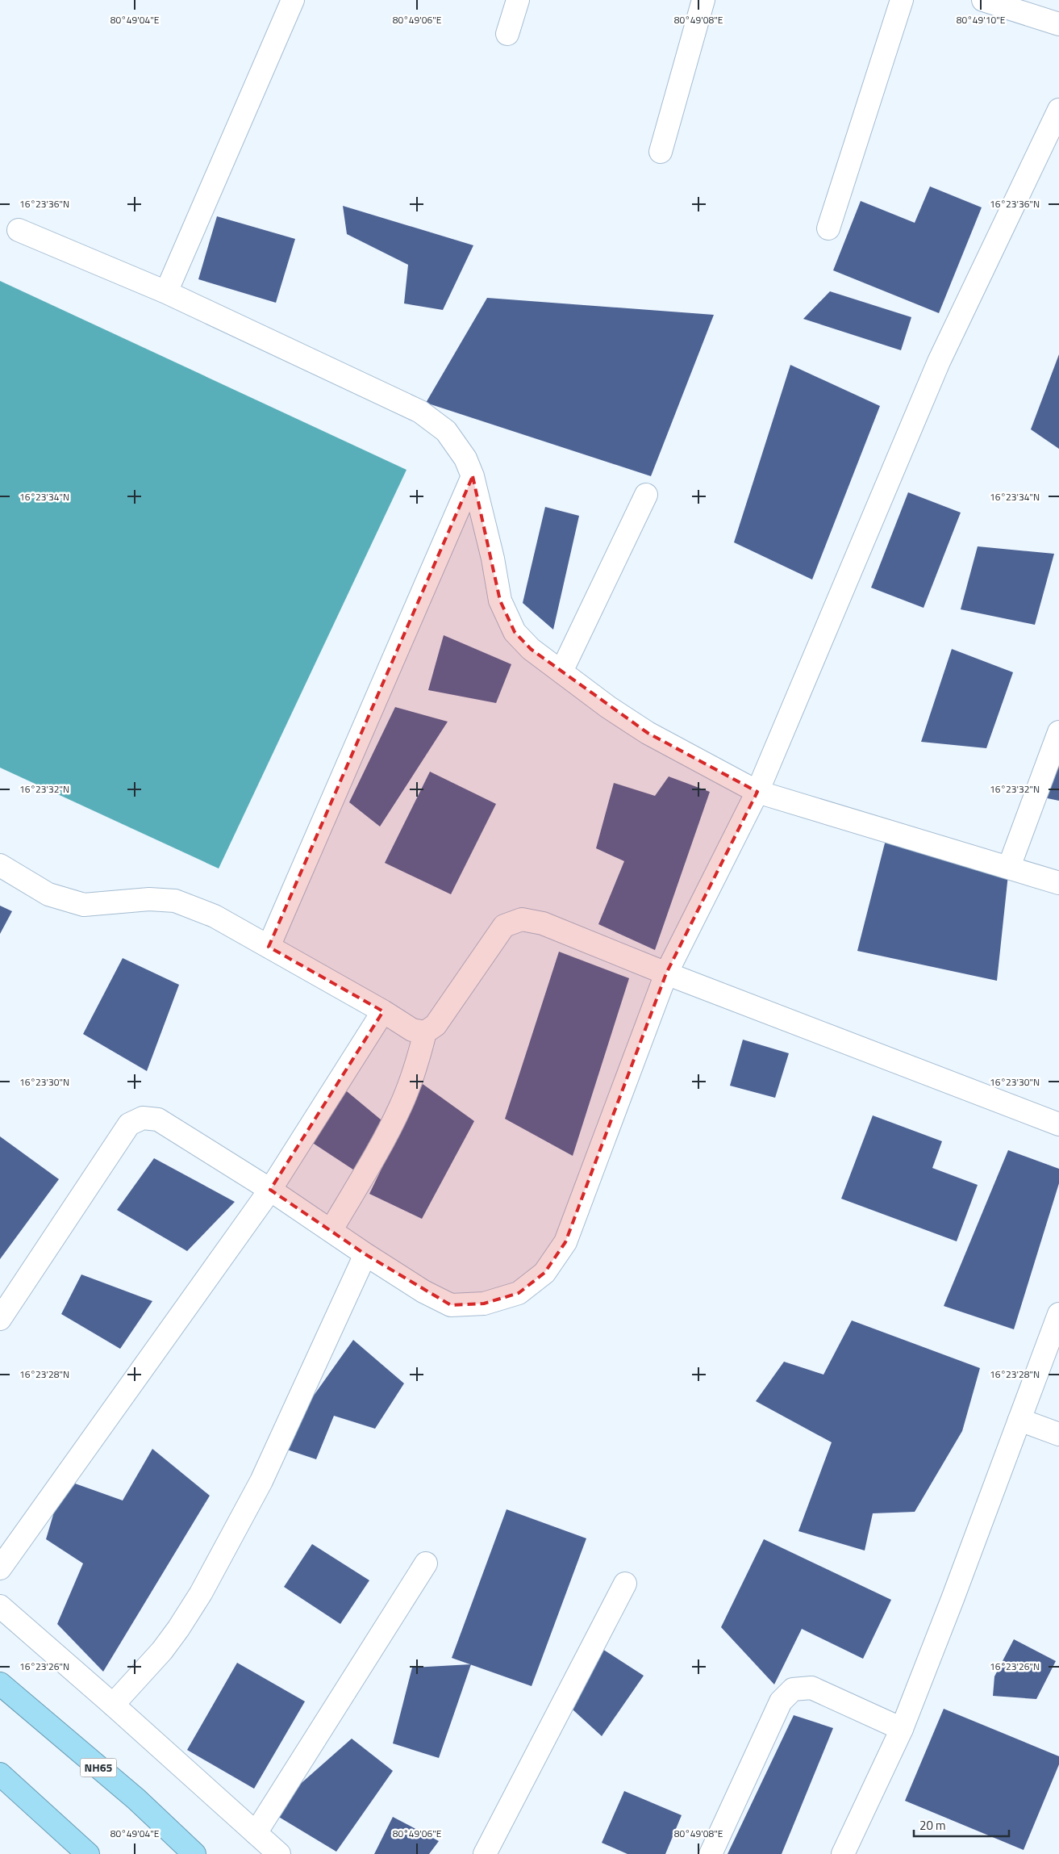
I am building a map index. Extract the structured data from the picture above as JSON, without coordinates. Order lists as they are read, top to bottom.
{
  "streets": {
    "highway": ["NH65"]
  },
  "scale_bar": "20 m",
  "coordinates": [
    "80°49'04\"E",
    "80°49'06\"E",
    "80°49'08\"E",
    "80°49'10\"E",
    "16°23'36\"N",
    "16°23'34\"N",
    "16°23'32\"N",
    "16°23'30\"N",
    "16°23'28\"N",
    "16°23'26\"N"
  ]
}
